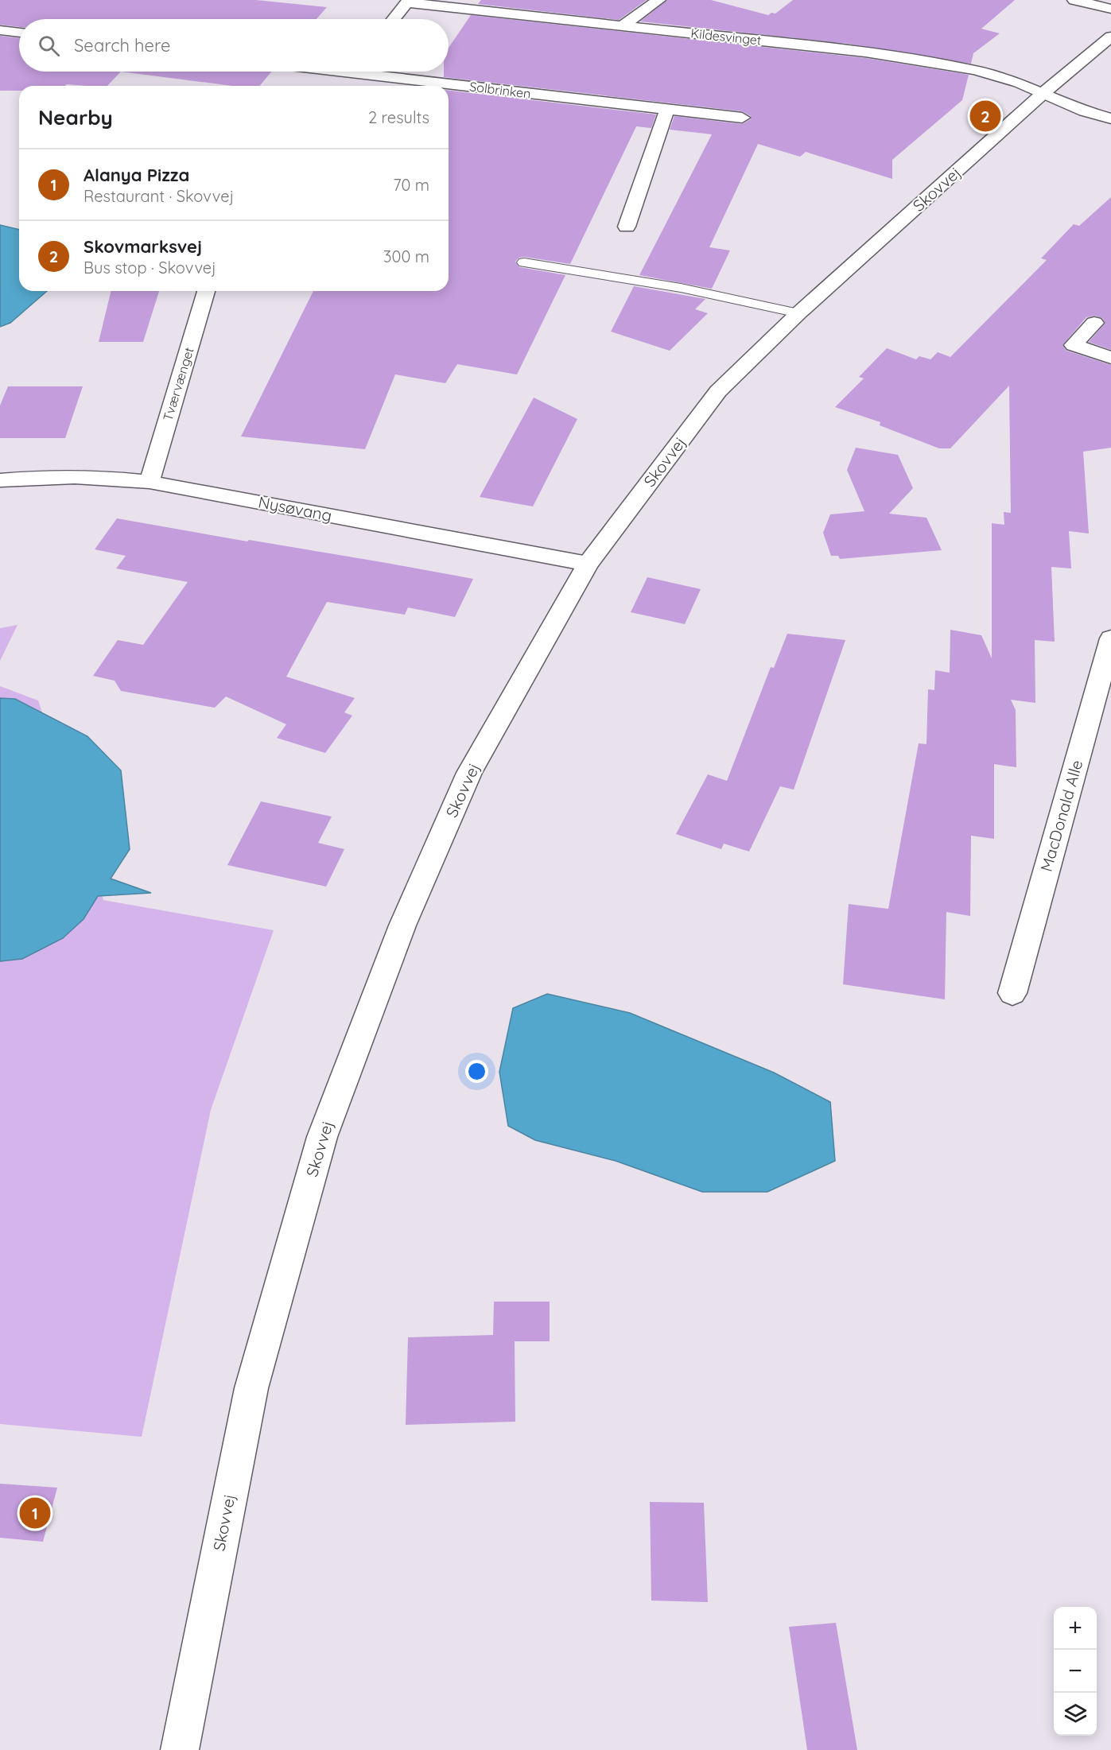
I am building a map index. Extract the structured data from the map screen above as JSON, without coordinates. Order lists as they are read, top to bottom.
{
  "streets": {
    "street": [
      "Kildesvinget",
      "Solbrinken",
      "Skovvej",
      "Tværvænget",
      "Nysøvang",
      "MacDonald Alle"
    ]
  },
  "crossings": [
    ["Kildesvinget", "Skovvej"],
    ["Skovvej", "Nysøvang"],
    ["Tværvænget", "Nysøvang"]
  ],
  "page": {
    "search": "Search here",
    "heading": ["Nearby", "2 results"],
    "pins": ["2", "1"],
    "list": [
      {
        "mark": "1",
        "name": "Alanya Pizza",
        "note": "Restaurant · Skovvej",
        "value": "70 m"
      },
      {
        "mark": "2",
        "name": "Skovmarksvej",
        "note": "Bus stop · Skovvej",
        "value": "300 m"
      }
    ],
    "map_buttons": ["+", "−"]
  }
}
